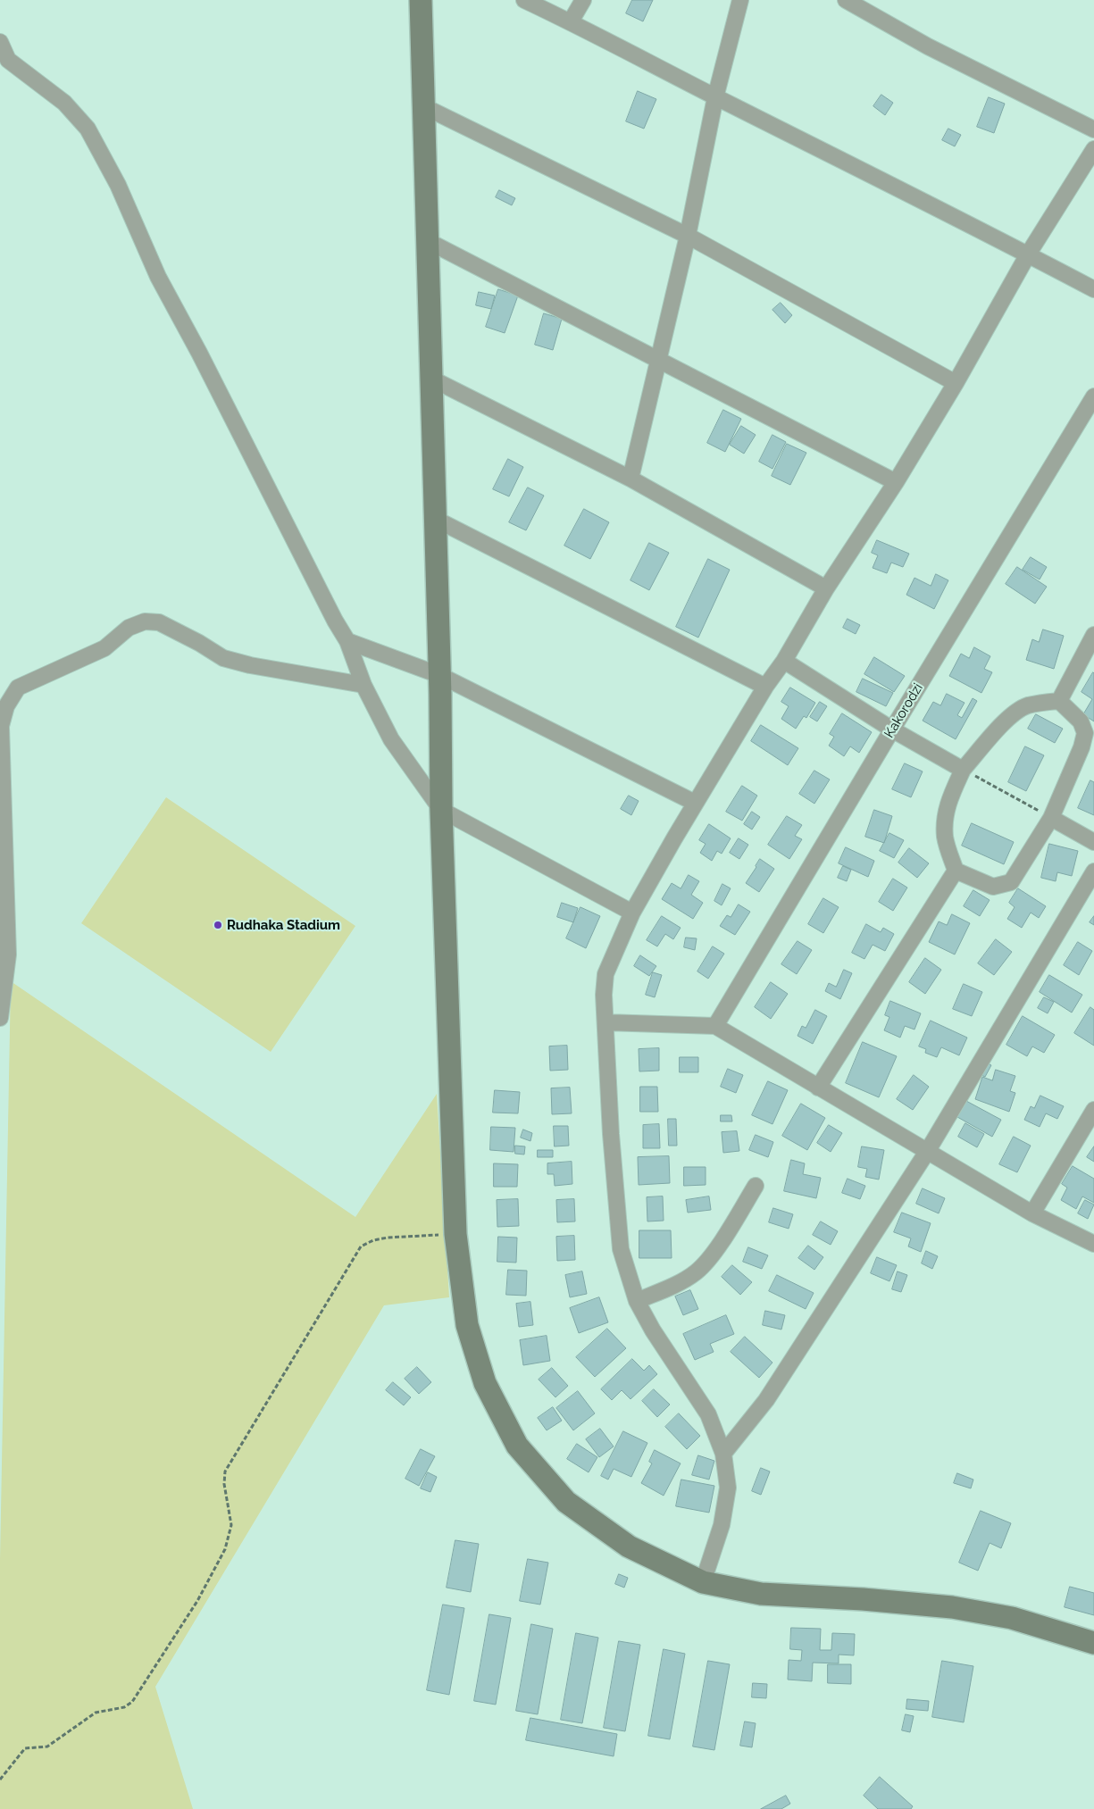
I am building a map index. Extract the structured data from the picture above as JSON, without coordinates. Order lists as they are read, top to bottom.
{
  "streets": {
    "street": ["Kakorodzi"]
  },
  "places": ["Rudhaka Stadium"]
}
